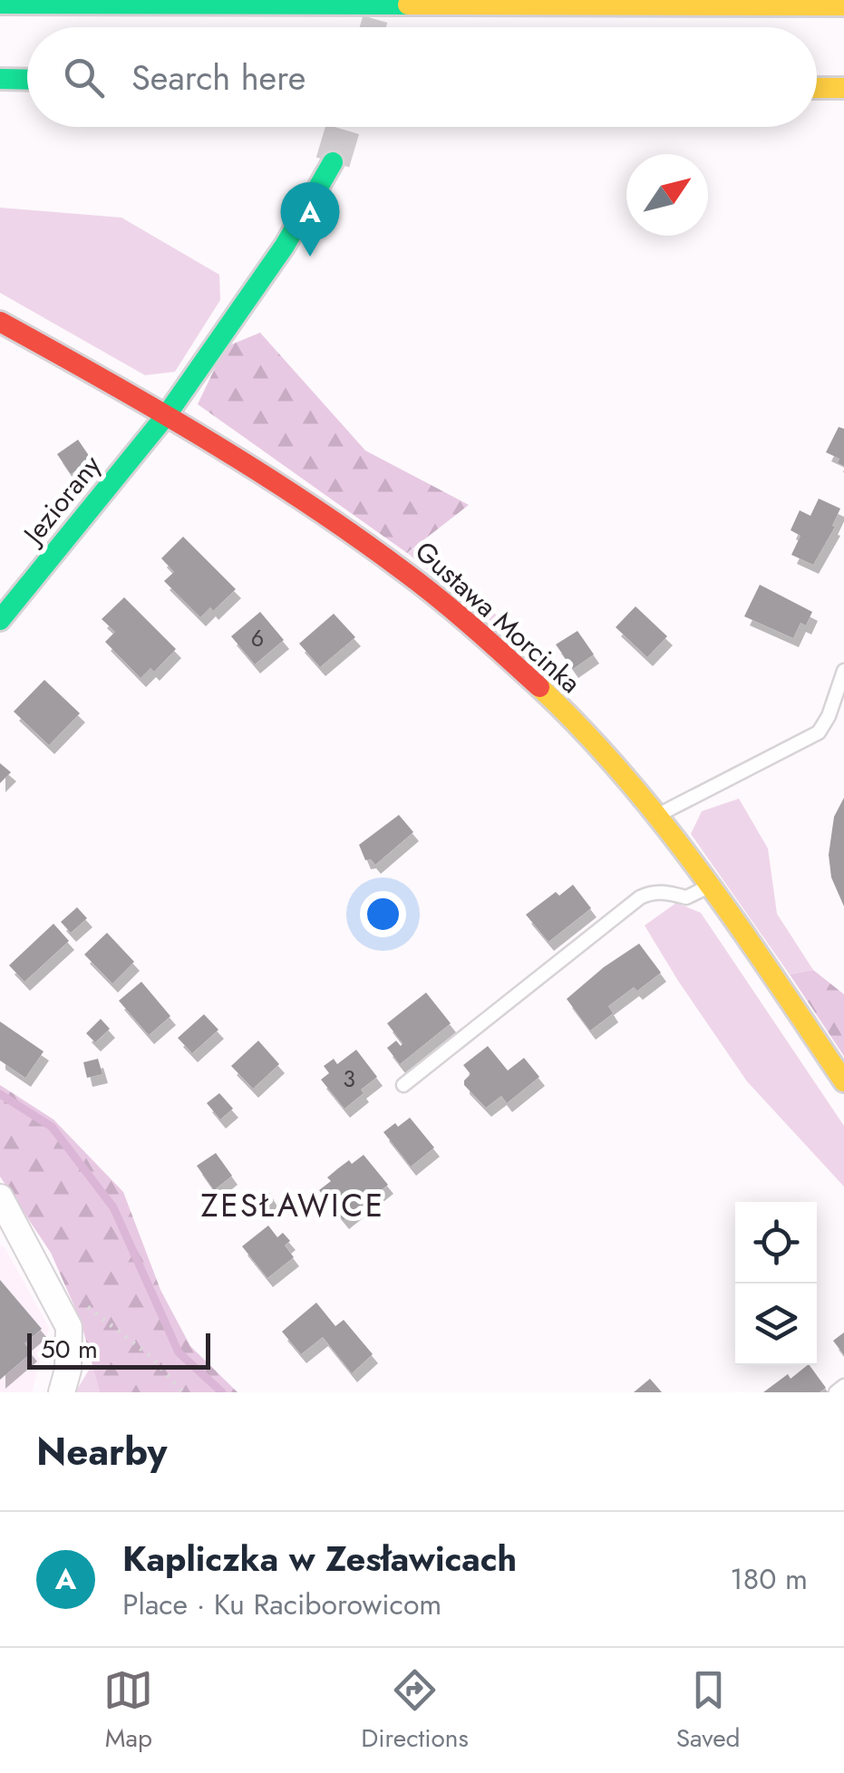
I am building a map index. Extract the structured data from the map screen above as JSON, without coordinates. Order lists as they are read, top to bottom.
{
  "streets": {
    "main road": ["Jeziorany", "Gustawa Morcinka"]
  },
  "crossings": [
    ["Jeziorany", "Gustawa Morcinka"]
  ],
  "districts": ["ZESŁAWICE"],
  "house_numbers": ["6", "3"],
  "scale_bar": "50 m",
  "north": "top right",
  "page": {
    "search": "Search here",
    "pins": "A",
    "scale": "50 m",
    "heading": "Nearby",
    "list": [
      {
        "mark": "A",
        "name": "Kapliczka w Zesławicach",
        "note": "Place · Ku Raciborowicom",
        "value": "180 m"
      }
    ],
    "nav": ["Map", "Directions", "Saved"]
  }
}
